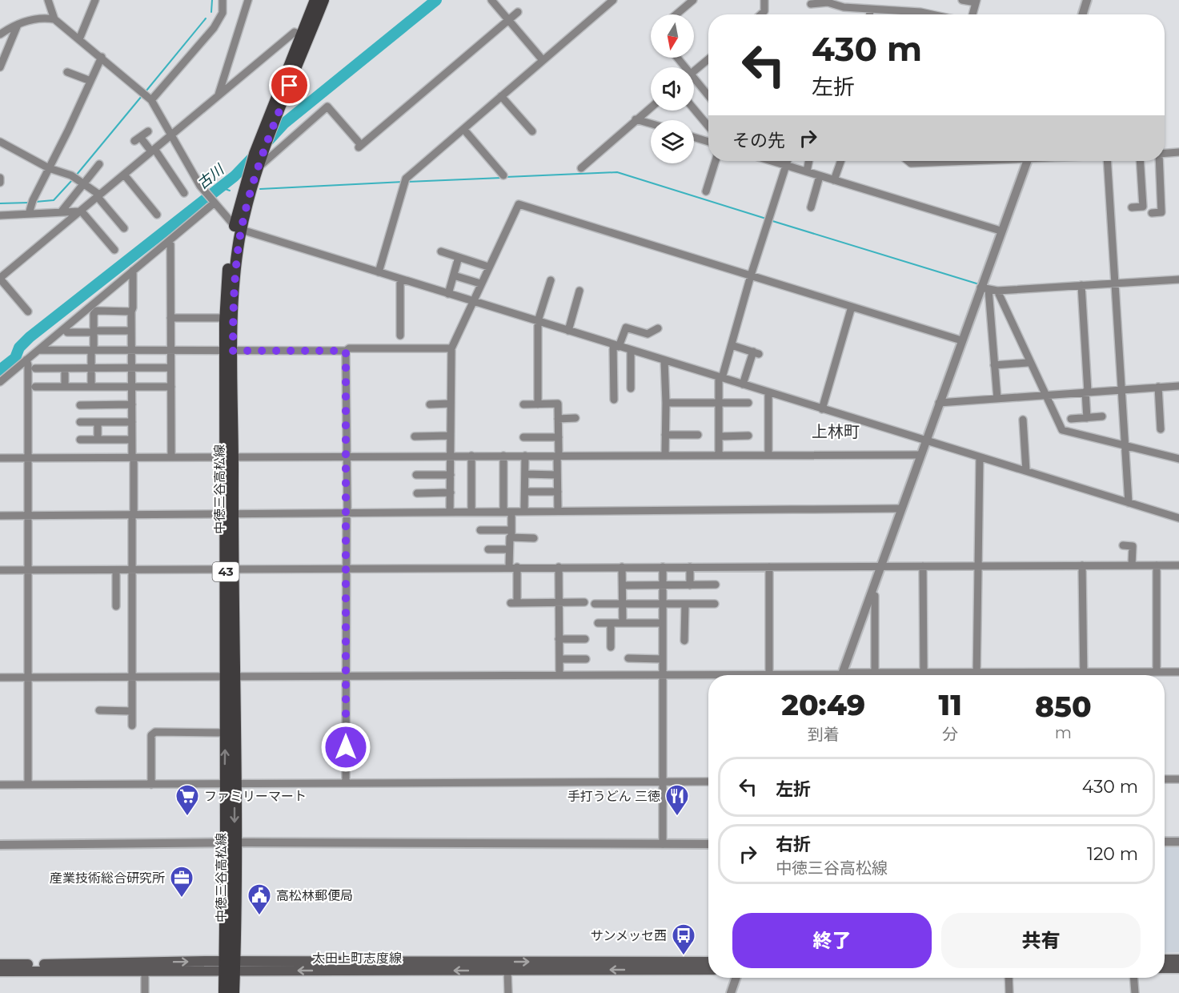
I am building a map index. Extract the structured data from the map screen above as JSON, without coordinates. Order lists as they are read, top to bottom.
{
  "streets": {
    "main road": ["中徳三谷高松線", "43", "太田上町志度線"]
  },
  "crossings": [
    ["中徳三谷高松線", "太田上町志度線"]
  ],
  "districts": ["上林町"],
  "water": ["古川"],
  "places": {
    "supermarket": ["ファミリーマート"],
    "restaurant": ["手打うどん 三徳"],
    "office": ["産業技術総合研究所"],
    "public building": ["高松林郵便局"],
    "bus stop": ["サンメッセ西"]
  },
  "north": "bottom",
  "page": {
    "turn": ["430 m", "左折"],
    "then": "その先",
    "eta": [
      "20:49",
      "到着",
      "11",
      "分",
      "850",
      "m"
    ],
    "list": [
      {
        "name": "左折",
        "value": "430 m"
      },
      {
        "name": "右折",
        "note": "中徳三谷高松線",
        "value": "120 m"
      }
    ],
    "buttons": ["終了", "共有"]
  }
}
